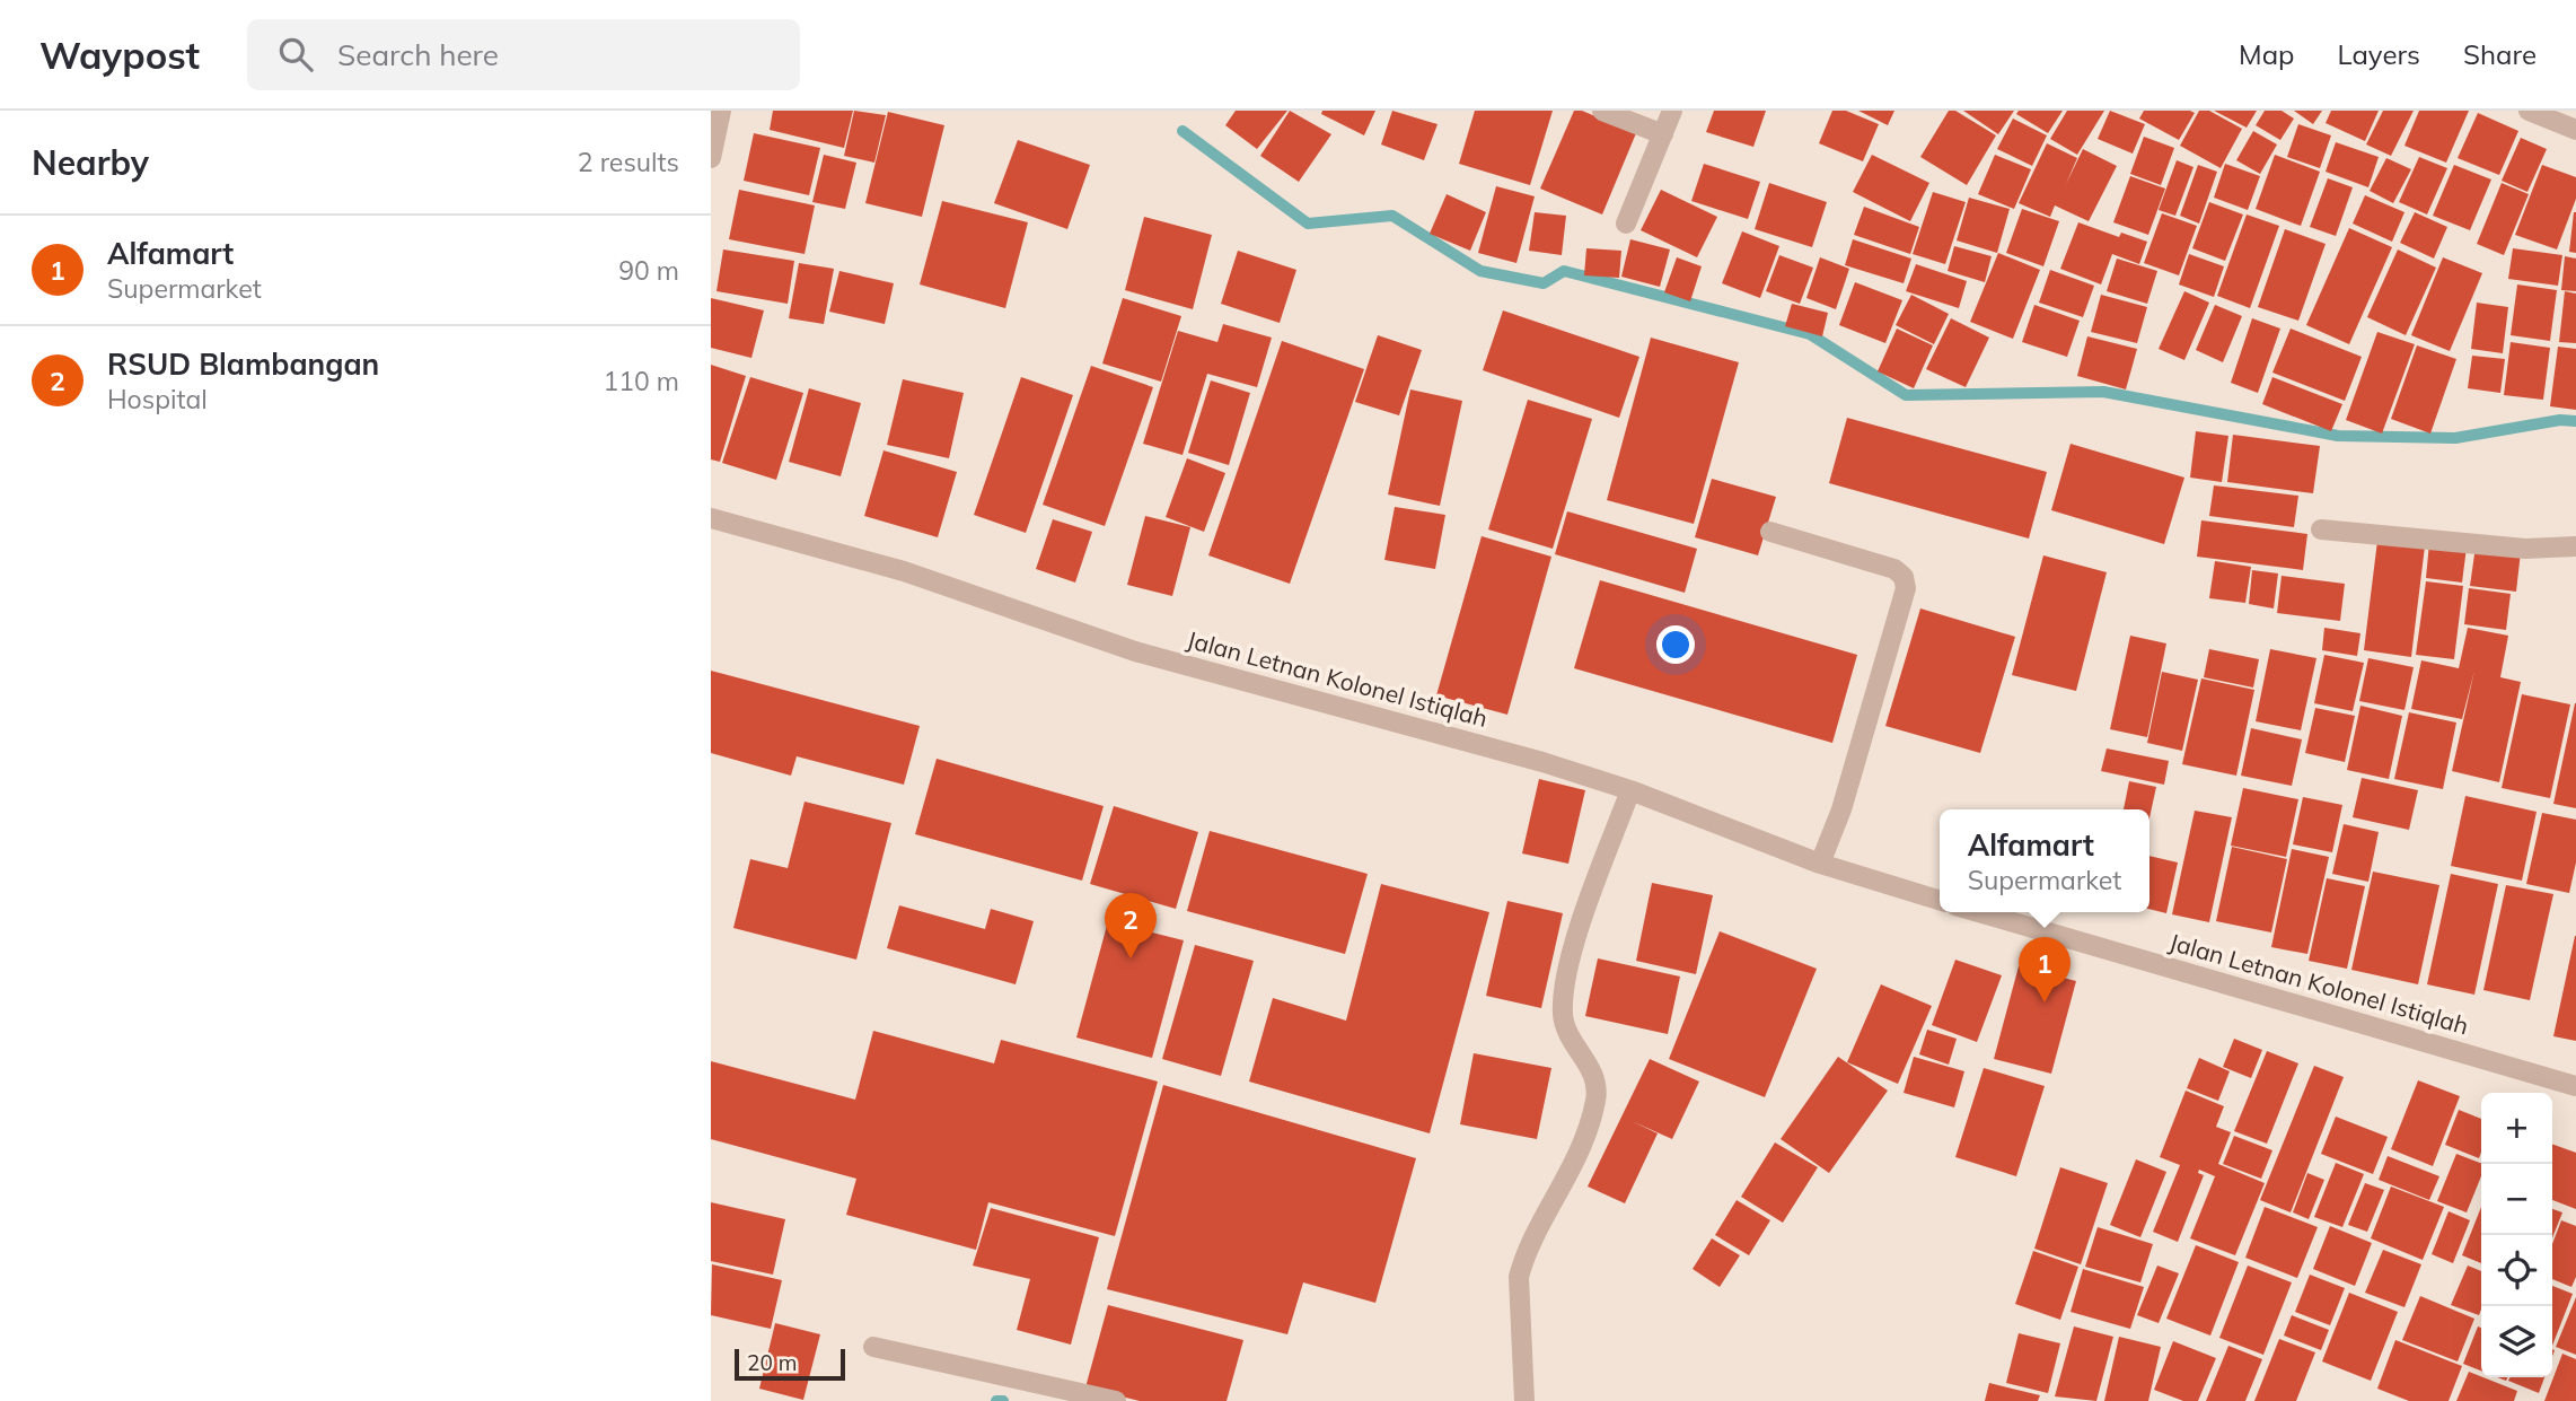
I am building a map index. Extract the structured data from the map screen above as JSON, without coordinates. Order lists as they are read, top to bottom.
{
  "streets": {
    "street": ["Jalan Letnan Kolonel Istiqlah"]
  },
  "scale_bar": "20 m",
  "page": {
    "header": "Waypost",
    "search": "Search here",
    "nav": ["Map", "Layers", "Share"],
    "heading": ["Nearby", "2 results"],
    "list": [
      {
        "mark": "1",
        "name": "Alfamart",
        "note": "Supermarket",
        "value": "90 m"
      },
      {
        "mark": "2",
        "name": "RSUD Blambangan",
        "note": "Hospital",
        "value": "110 m"
      }
    ],
    "popup": ["Alfamart", "Supermarket"],
    "pins": ["2", "1"],
    "map_buttons": ["+", "−"],
    "scale": "20 m"
  }
}
